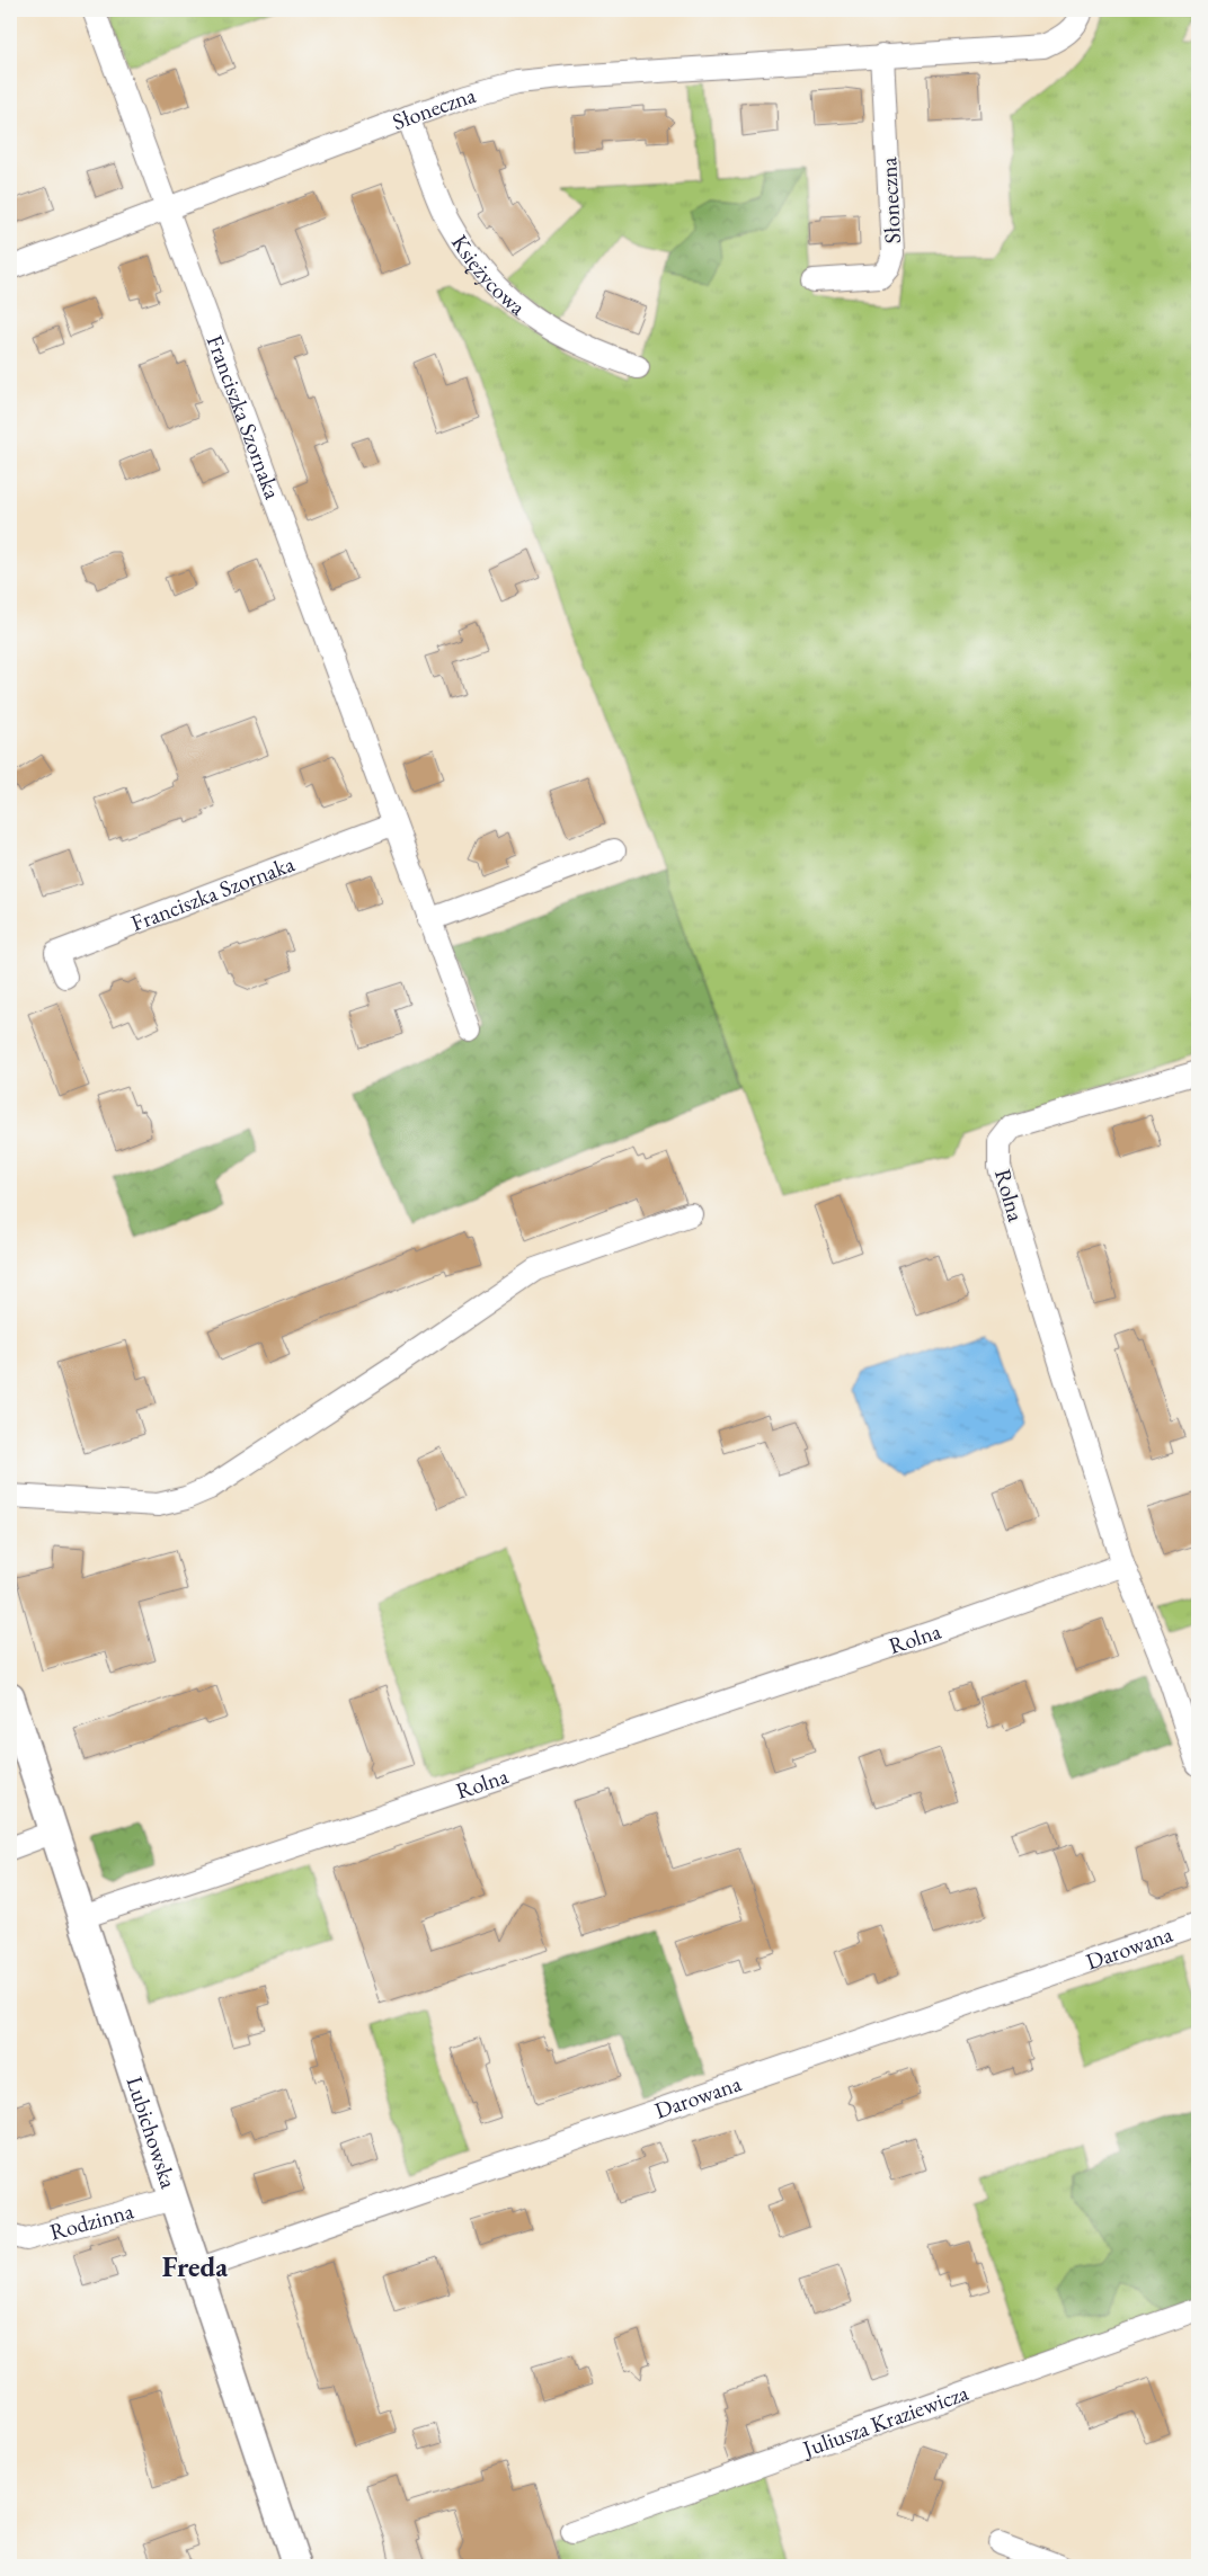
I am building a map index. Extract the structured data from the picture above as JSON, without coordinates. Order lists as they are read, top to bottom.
{
  "streets": {
    "street": [
      "Słoneczna",
      "Księżycowa",
      "Franciszka Szornaka",
      "Rolna",
      "Darowana",
      "Lubichowska",
      "Rodzinna",
      "Juliusza Kraziewicza"
    ]
  },
  "crossings": [
    ["Słoneczna", "Księżycowa"],
    ["Słoneczna", "Franciszka Szornaka"],
    ["Rolna", "Lubichowska"],
    ["Darowana", "Lubichowska"],
    ["Lubichowska", "Rodzinna"]
  ],
  "districts": ["Freda"]
}
